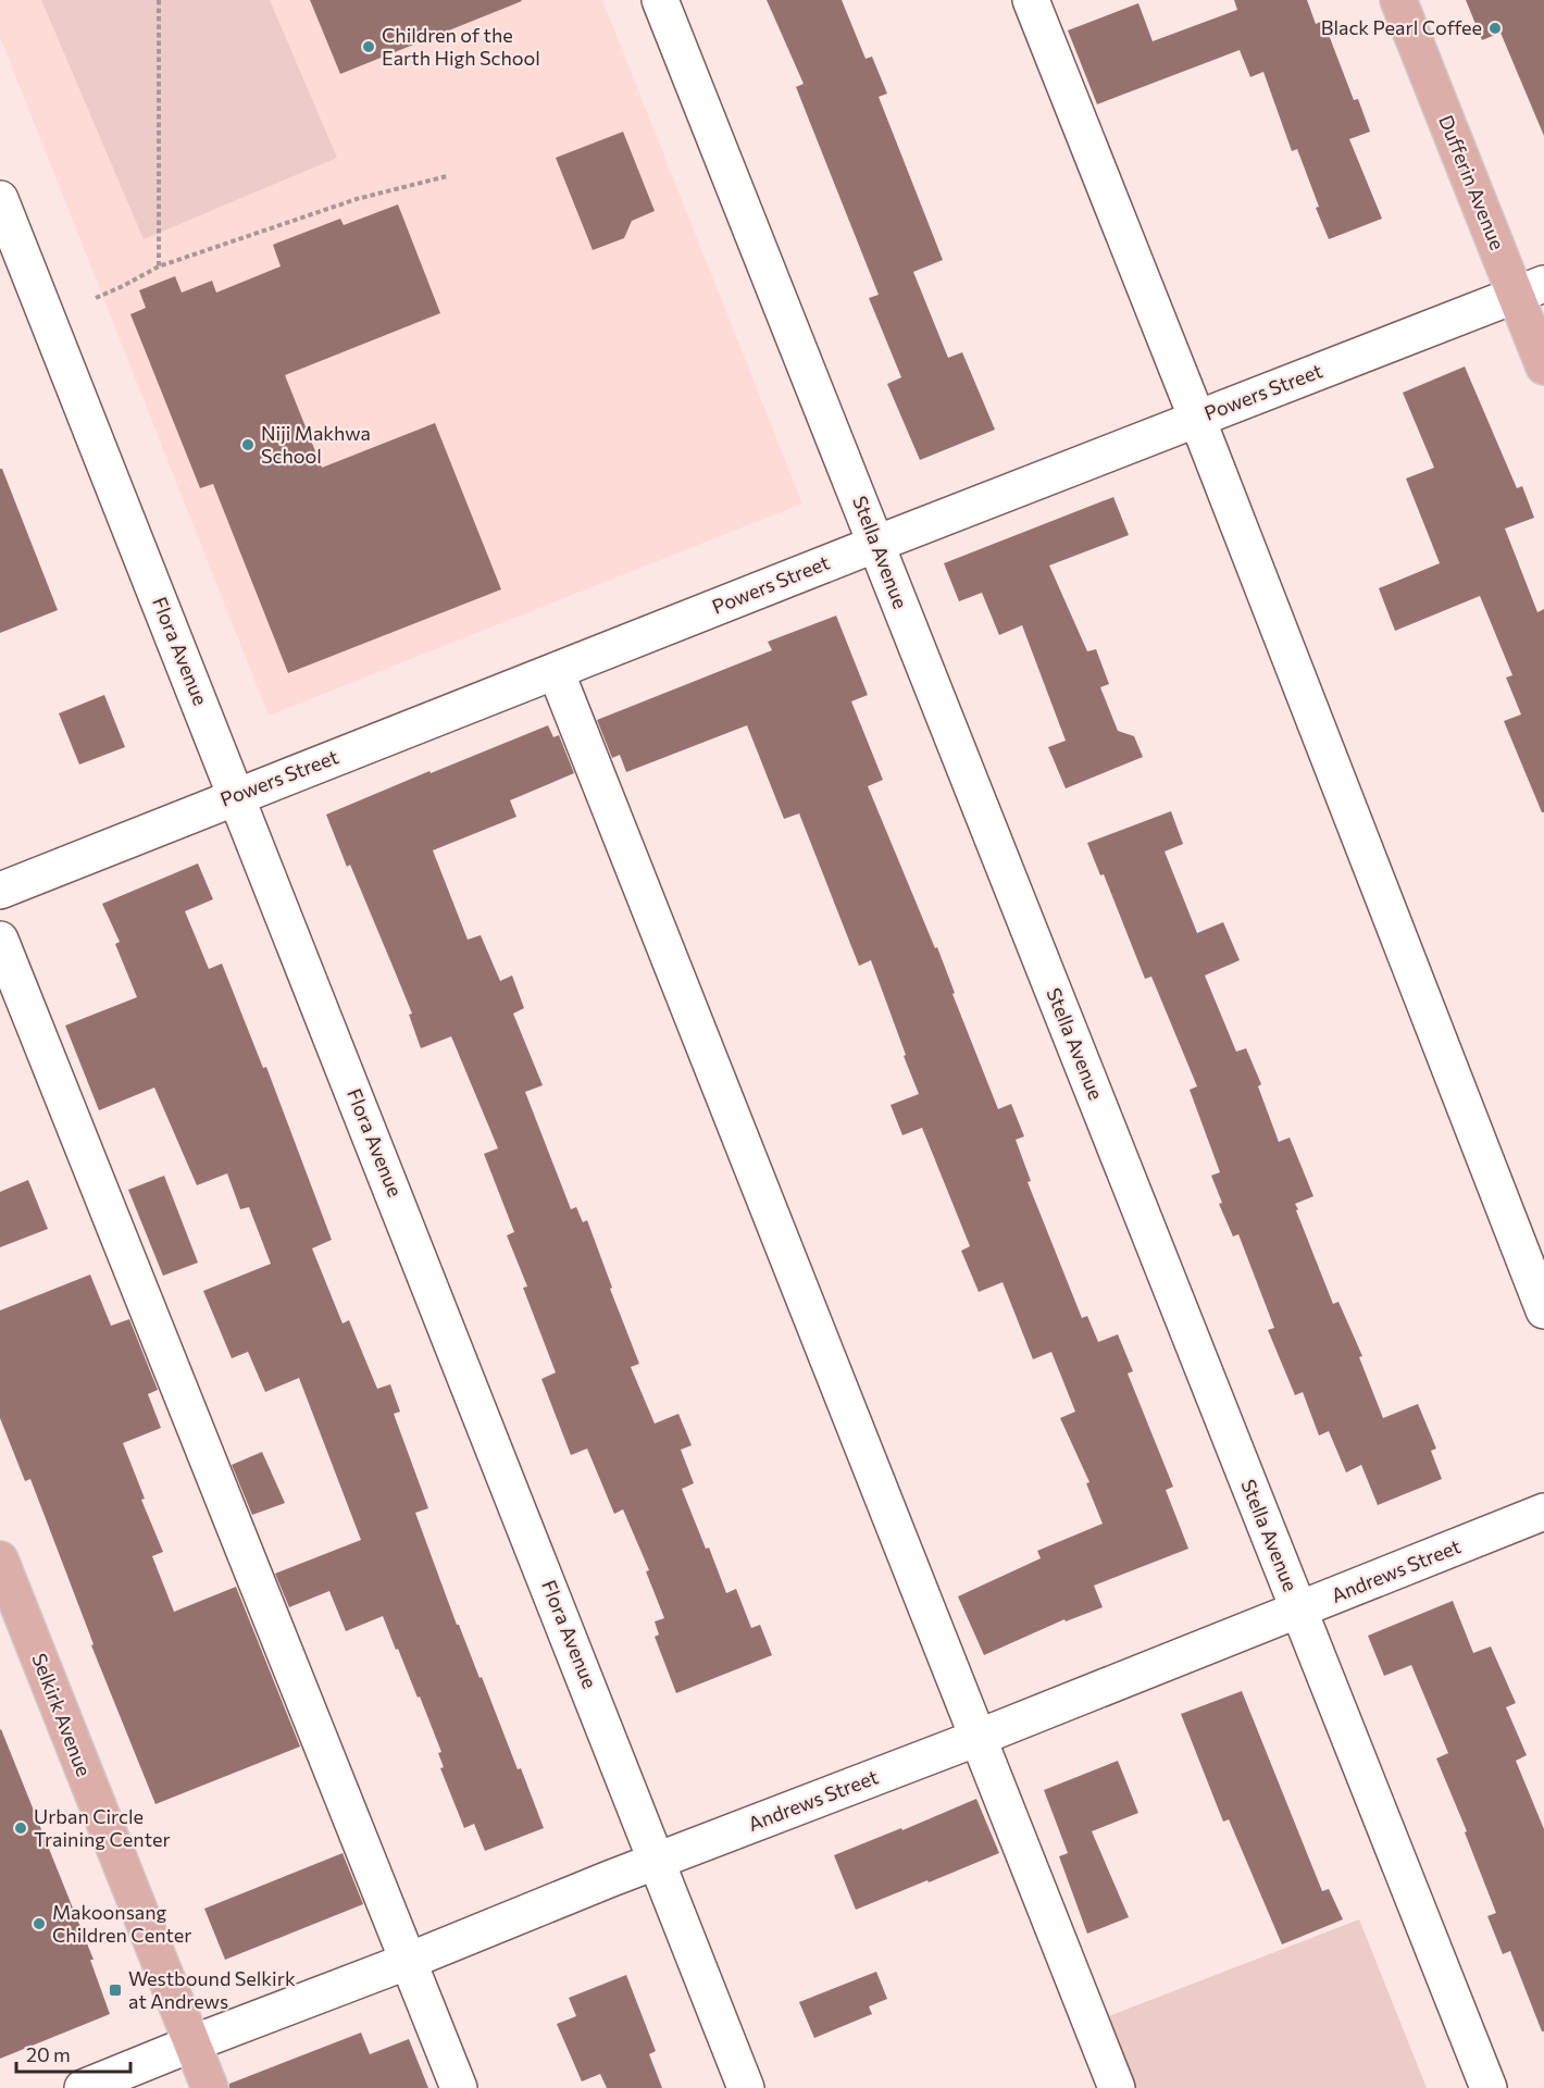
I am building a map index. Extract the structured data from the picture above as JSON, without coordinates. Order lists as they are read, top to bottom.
{
  "streets": {
    "main road": ["Dufferin Avenue", "Selkirk Avenue"],
    "street": [
      "Powers Street",
      "Stella Avenue",
      "Flora Avenue",
      "Andrews Street"
    ]
  },
  "crossings": [
    ["Dufferin Avenue", "Powers Street"],
    ["Powers Street", "Stella Avenue"],
    ["Powers Street", "Flora Avenue"],
    ["Stella Avenue", "Andrews Street"],
    ["Flora Avenue", "Andrews Street"],
    ["Andrews Street", "Selkirk Avenue"]
  ],
  "places": {
    "other": [
      "Black Pearl Coffee",
      "Children of the Earth High School",
      "Niji Makhwa School",
      "Urban Circle Training Center",
      "Makoonsang Children Center"
    ],
    "transit": ["Westbound Selkirk at Andrews"]
  },
  "scale_bar": "20 m"
}
